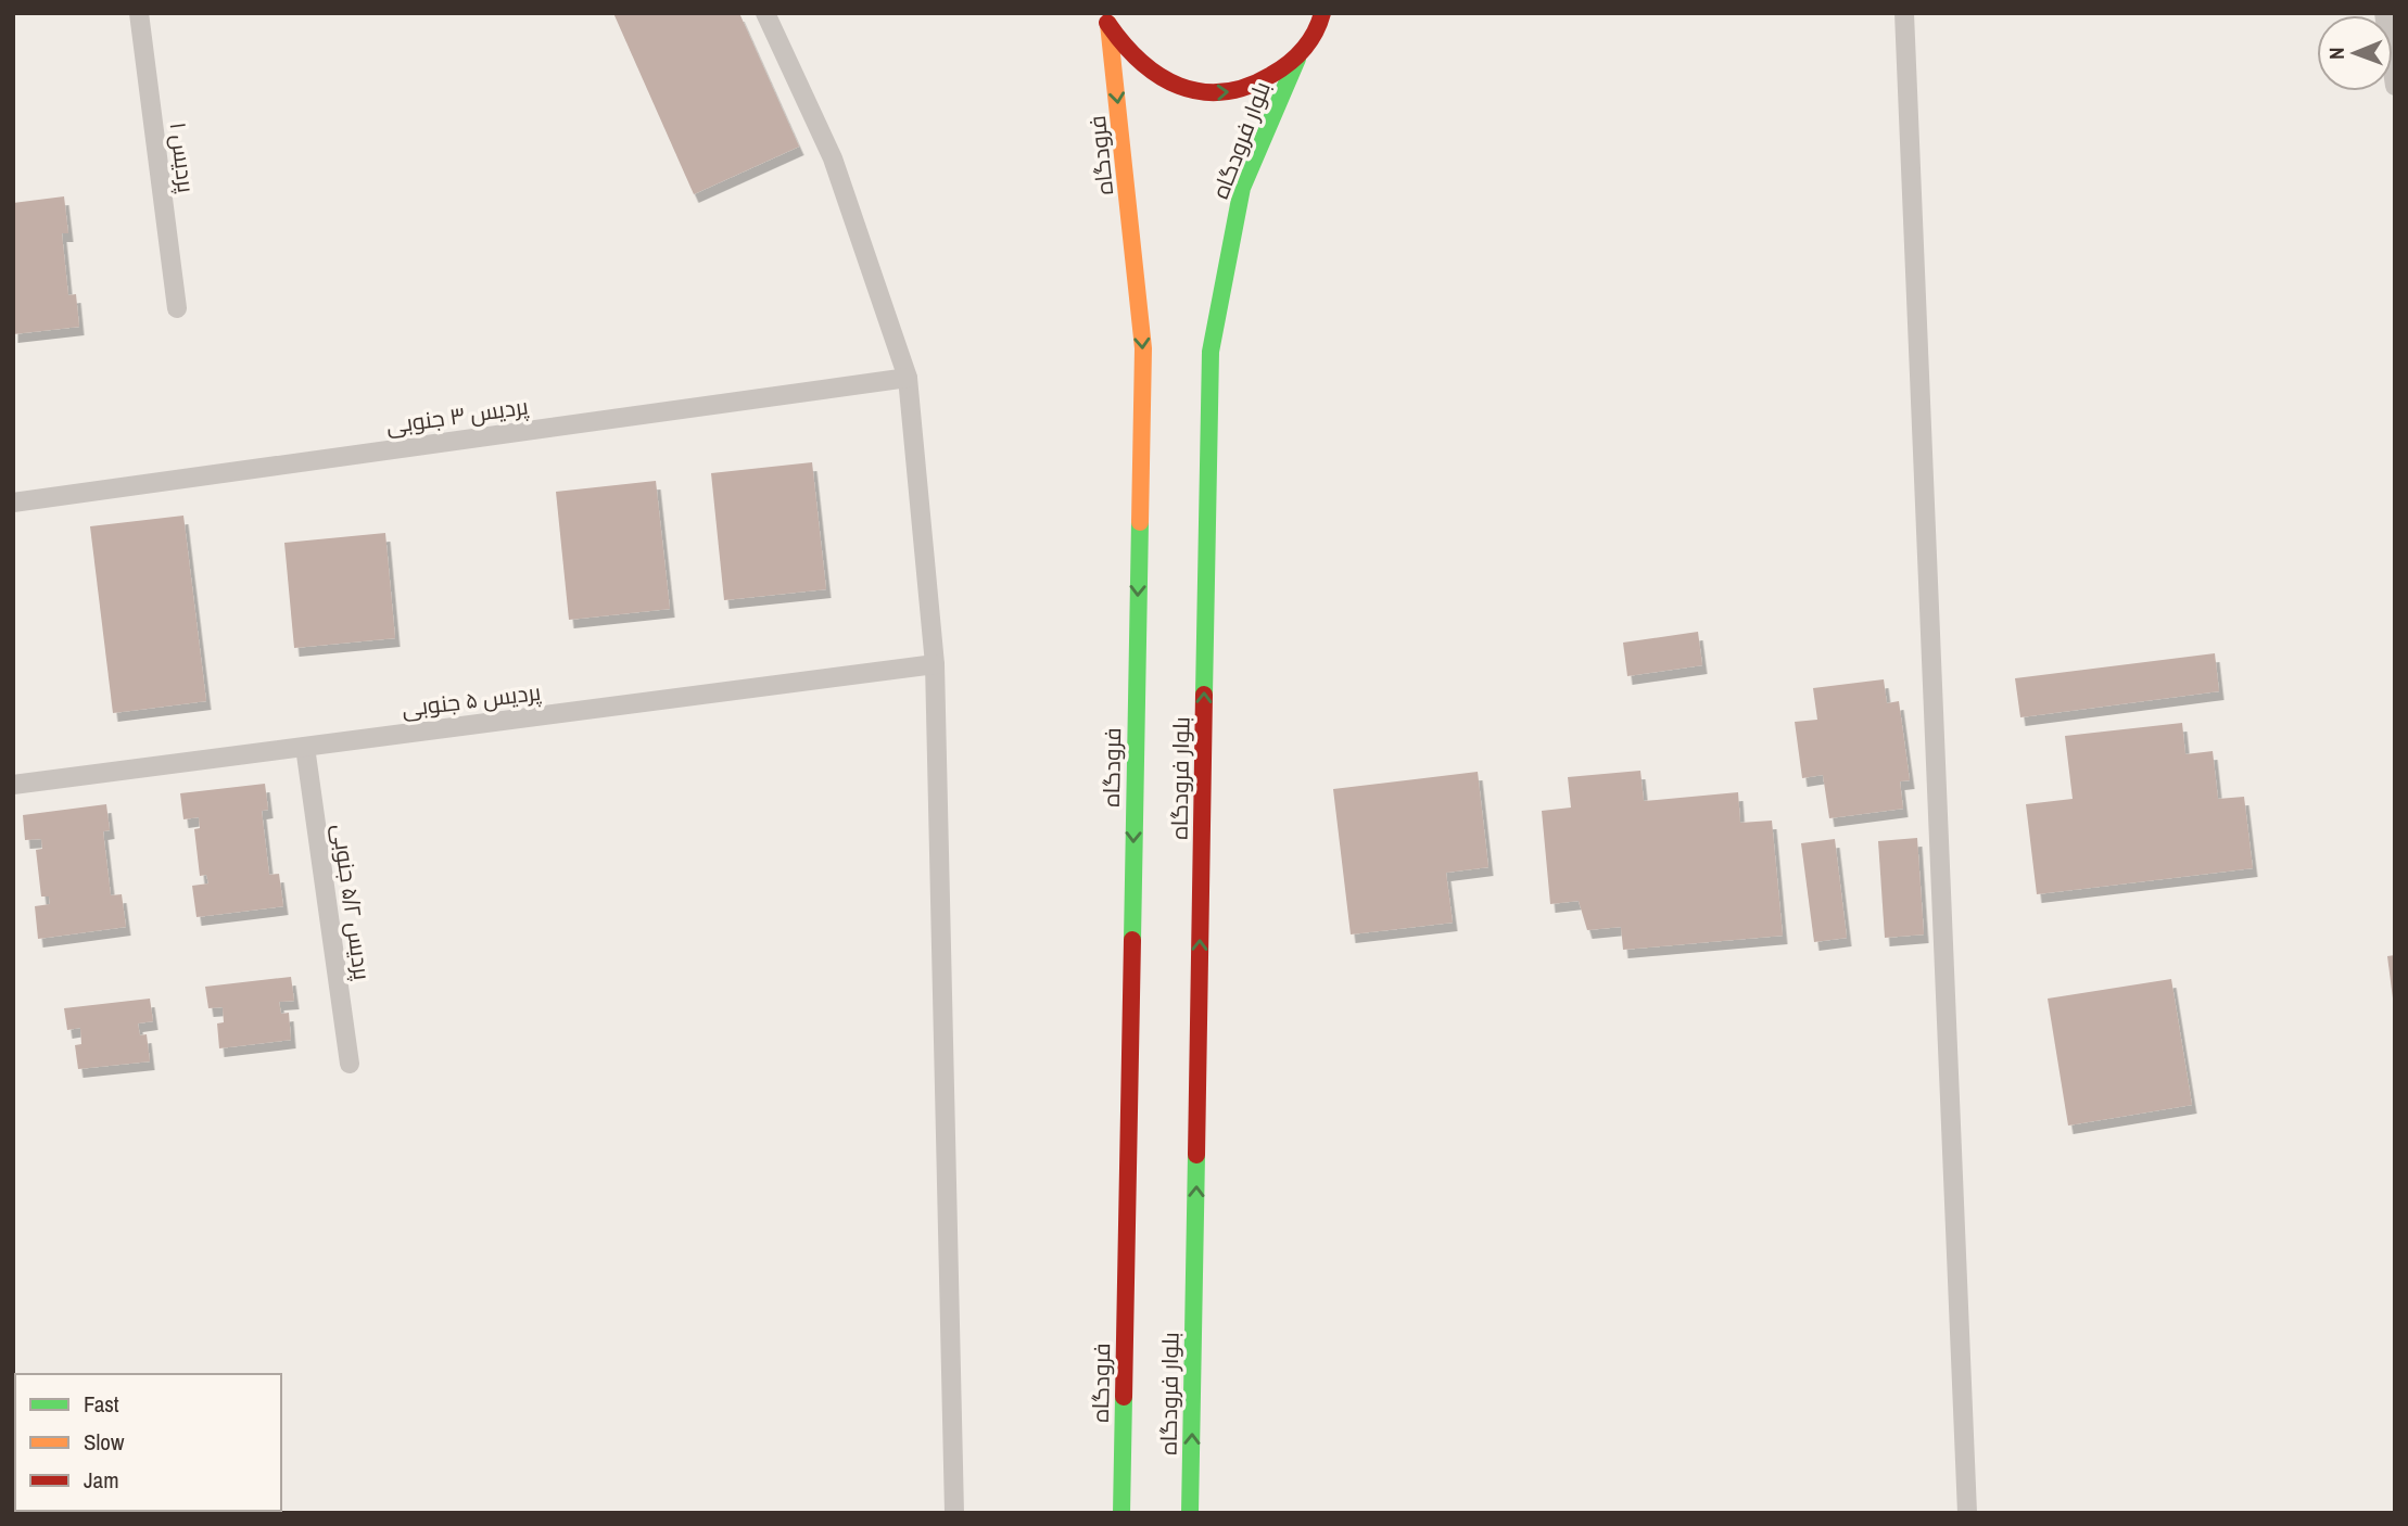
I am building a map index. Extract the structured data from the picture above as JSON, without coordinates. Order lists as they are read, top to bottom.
{
  "streets": {
    "main road": ["بلوار فرودگاه", "فرودگاه"],
    "lane": [
      "پردیس ۱",
      "پردیس ۳ جنوبی",
      "پردیس ۵ جنوبی",
      "پردیس ۵/۲ جنوبی"
    ]
  },
  "crossings": [
    ["پردیس ۵ جنوبی", "پردیس ۵/۲ جنوبی"]
  ],
  "one_way": ["بلوار فرودگاه", "فرودگاه"],
  "legend": ["Fast", "Slow", "Jam"],
  "north": "left"
}
